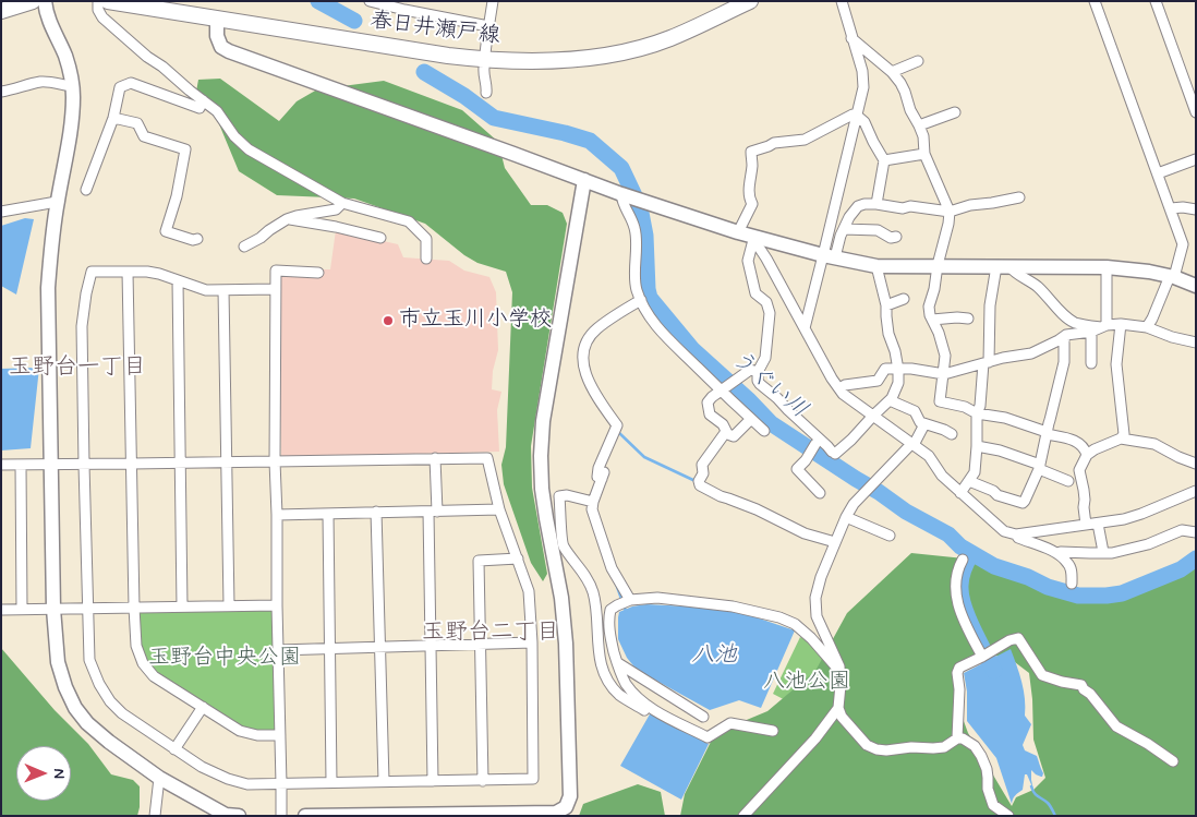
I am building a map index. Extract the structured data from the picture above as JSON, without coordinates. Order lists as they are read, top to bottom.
{
  "streets": {
    "main road": ["春日井瀬戸線"]
  },
  "districts": ["玉野台一丁目", "玉野台二丁目"],
  "water": ["うぐい川", "八池"],
  "parks": ["玉野台中央公園", "八池公園"],
  "places": ["市立玉川小学校"],
  "north": "right"
}
